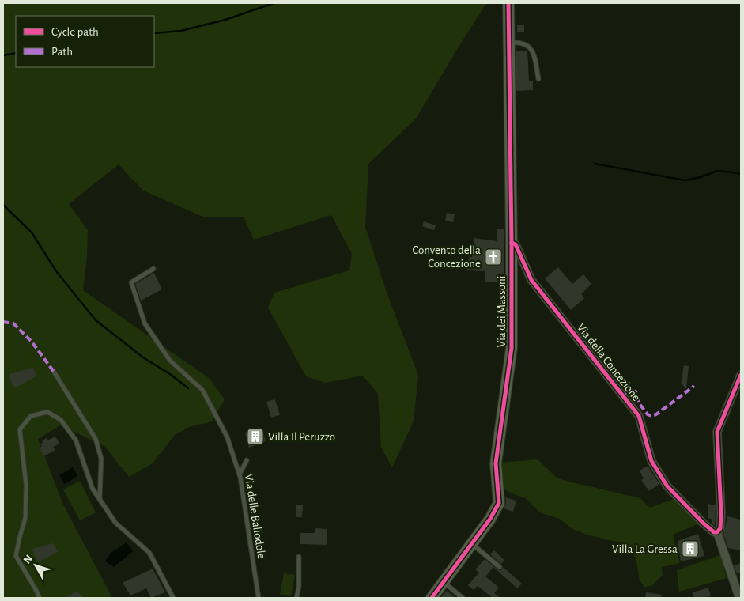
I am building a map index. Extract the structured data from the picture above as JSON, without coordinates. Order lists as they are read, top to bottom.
{
  "streets": {
    "street": ["Via dei Massoni", "Via della Concezione"],
    "lane": ["Via delle Ballodole"]
  },
  "crossings": [
    ["Via dei Massoni", "Via della Concezione"]
  ],
  "places": {
    "church": ["Convento della Concezione"],
    "building": ["Villa Il Peruzzo", "Villa La Gressa"]
  },
  "legend": ["Cycle path", "Path"],
  "north": "top left"
}
